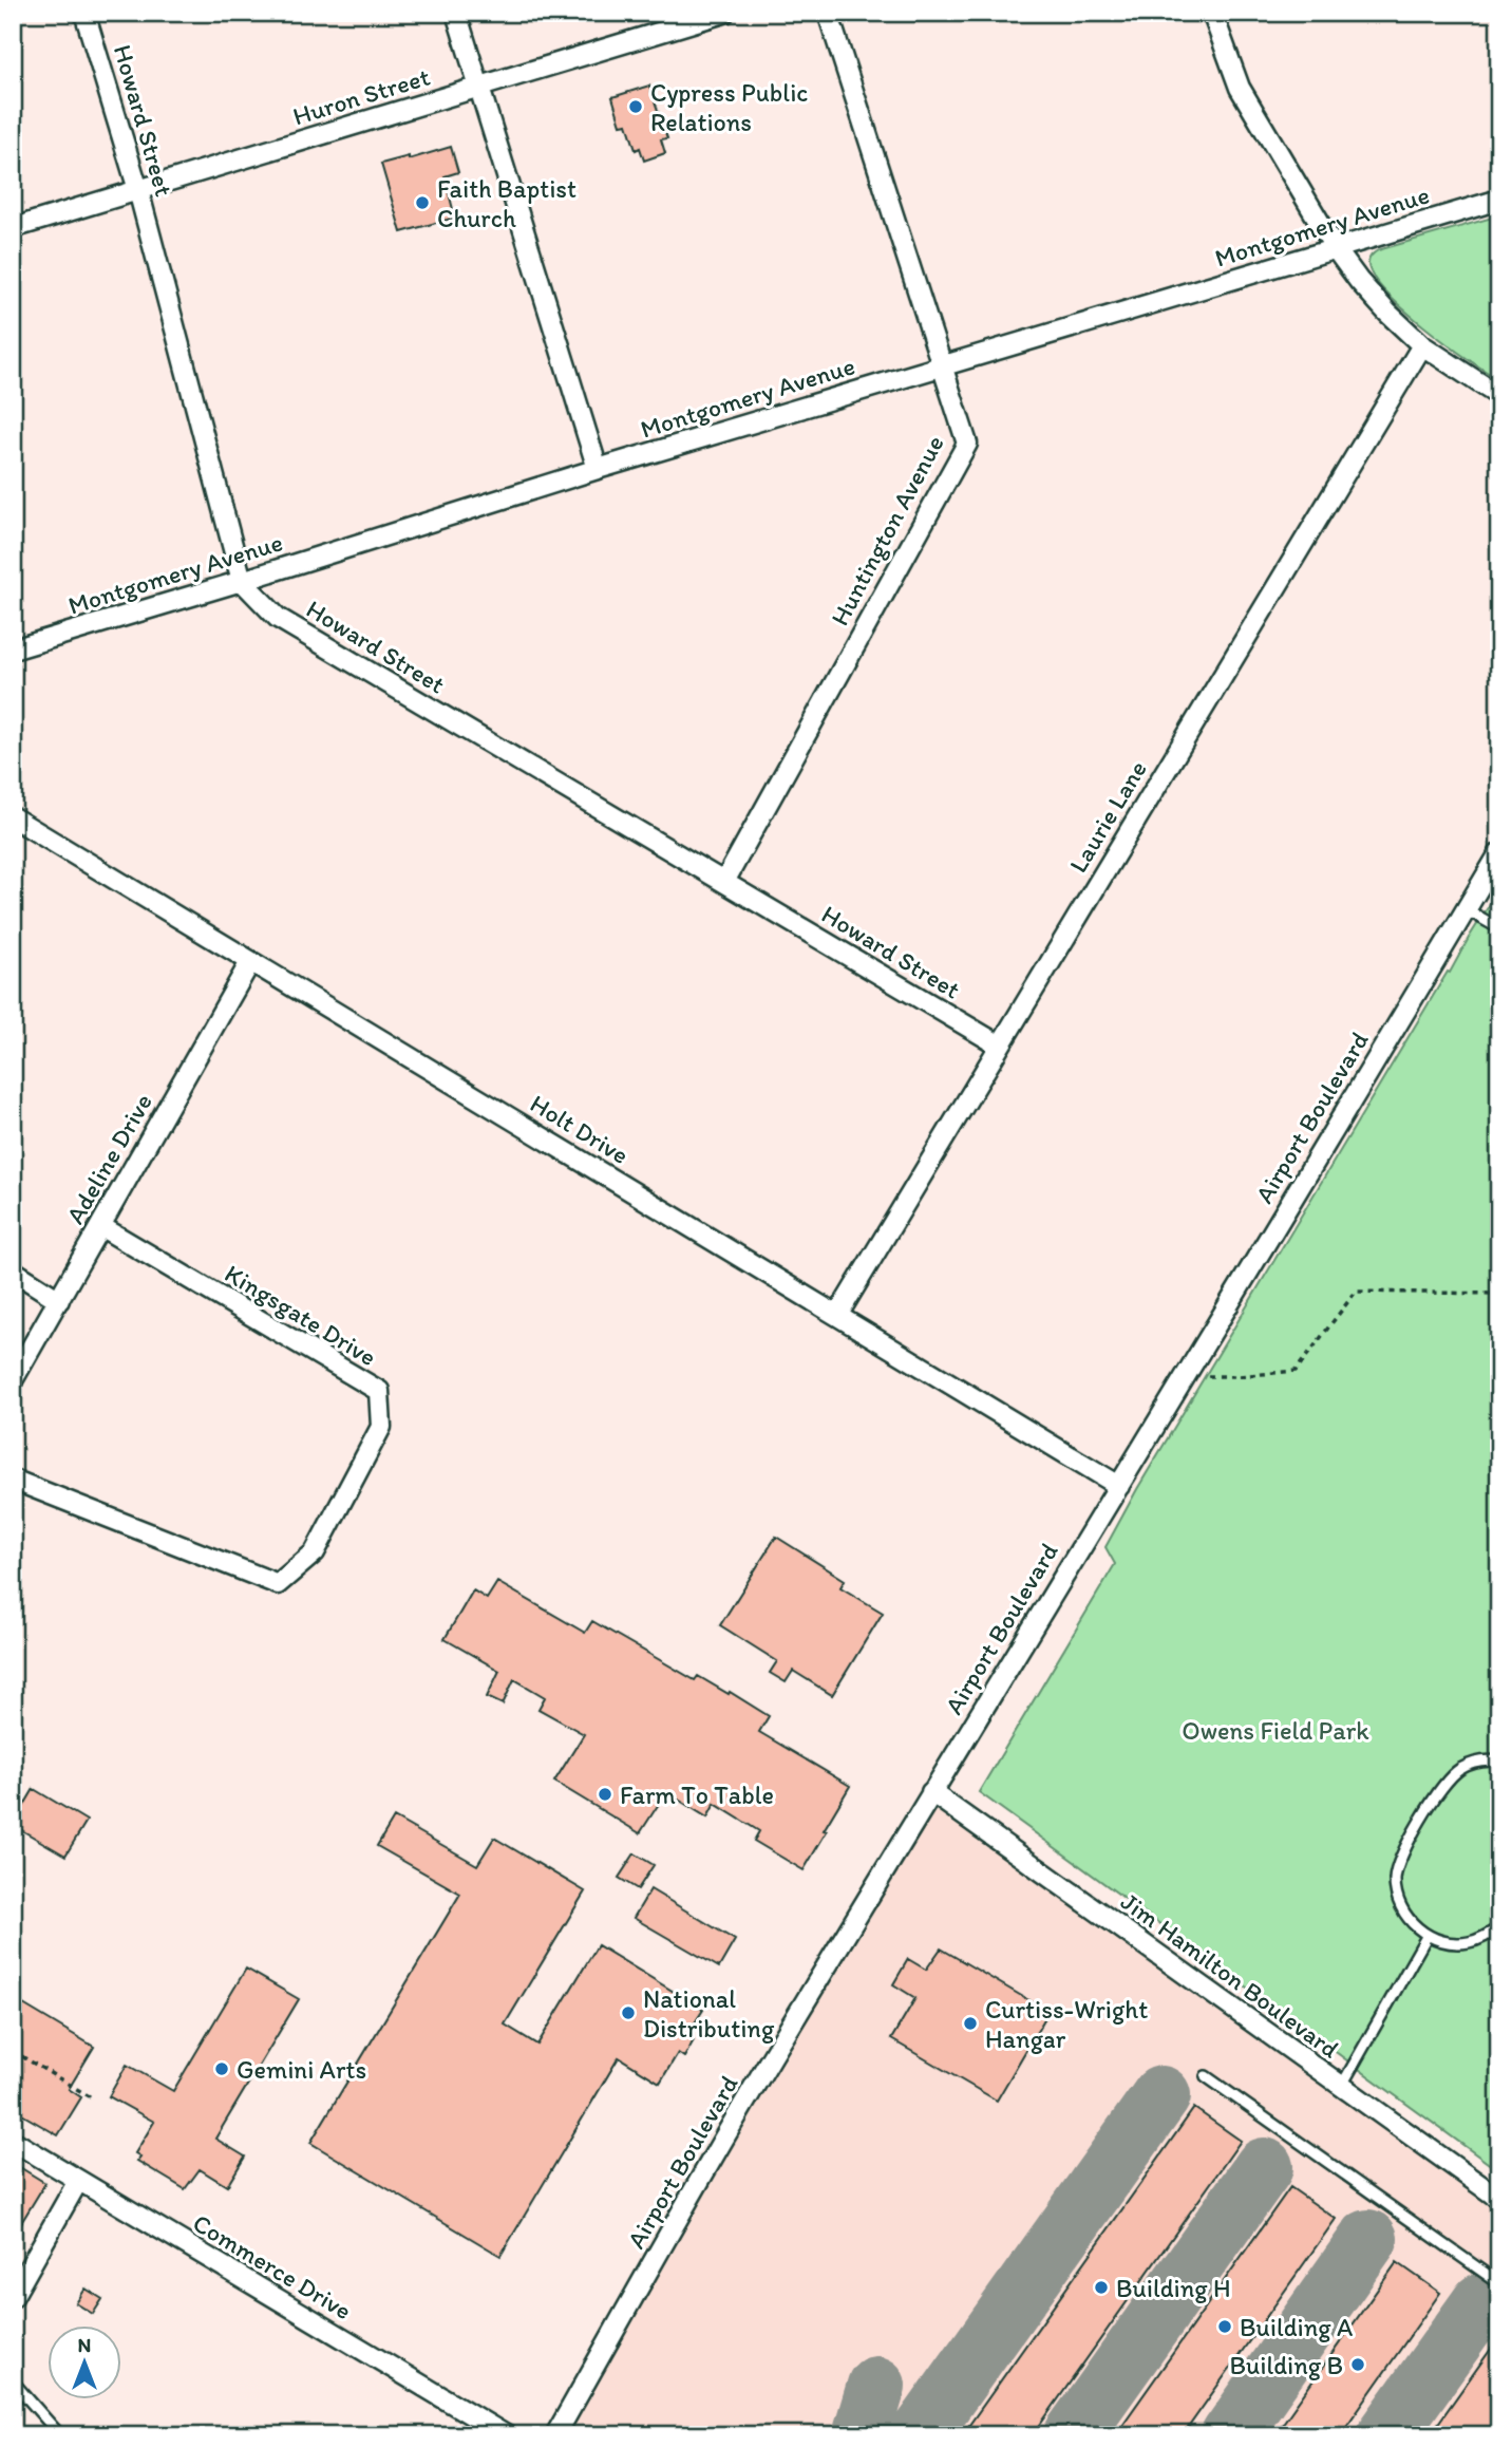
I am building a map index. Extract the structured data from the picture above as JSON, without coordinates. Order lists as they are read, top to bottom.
{
  "streets": {
    "street": [
      "Huron Street",
      "Howard Street",
      "Montgomery Avenue",
      "Huntington Avenue",
      "Laurie Lane",
      "Airport Boulevard",
      "Holt Drive",
      "Adeline Drive",
      "Kingsgate Drive",
      "Jim Hamilton Boulevard",
      "Commerce Drive"
    ]
  },
  "crossings": [
    ["Huron Street", "Howard Street"],
    ["Howard Street", "Montgomery Avenue"],
    ["Howard Street", "Huntington Avenue"],
    ["Howard Street", "Laurie Lane"],
    ["Montgomery Avenue", "Huntington Avenue"],
    ["Laurie Lane", "Holt Drive"],
    ["Airport Boulevard", "Holt Drive"],
    ["Airport Boulevard", "Jim Hamilton Boulevard"],
    ["Holt Drive", "Adeline Drive"],
    ["Adeline Drive", "Kingsgate Drive"]
  ],
  "parks": ["Owens Field Park"],
  "places": [
    "Cypress Public Relations",
    "Faith Baptist Church",
    "Farm To Table",
    "National Distributing",
    "Curtiss-Wright Hangar",
    "Gemini Arts",
    "Building H",
    "Building A",
    "Building B"
  ],
  "north": "top"
}
